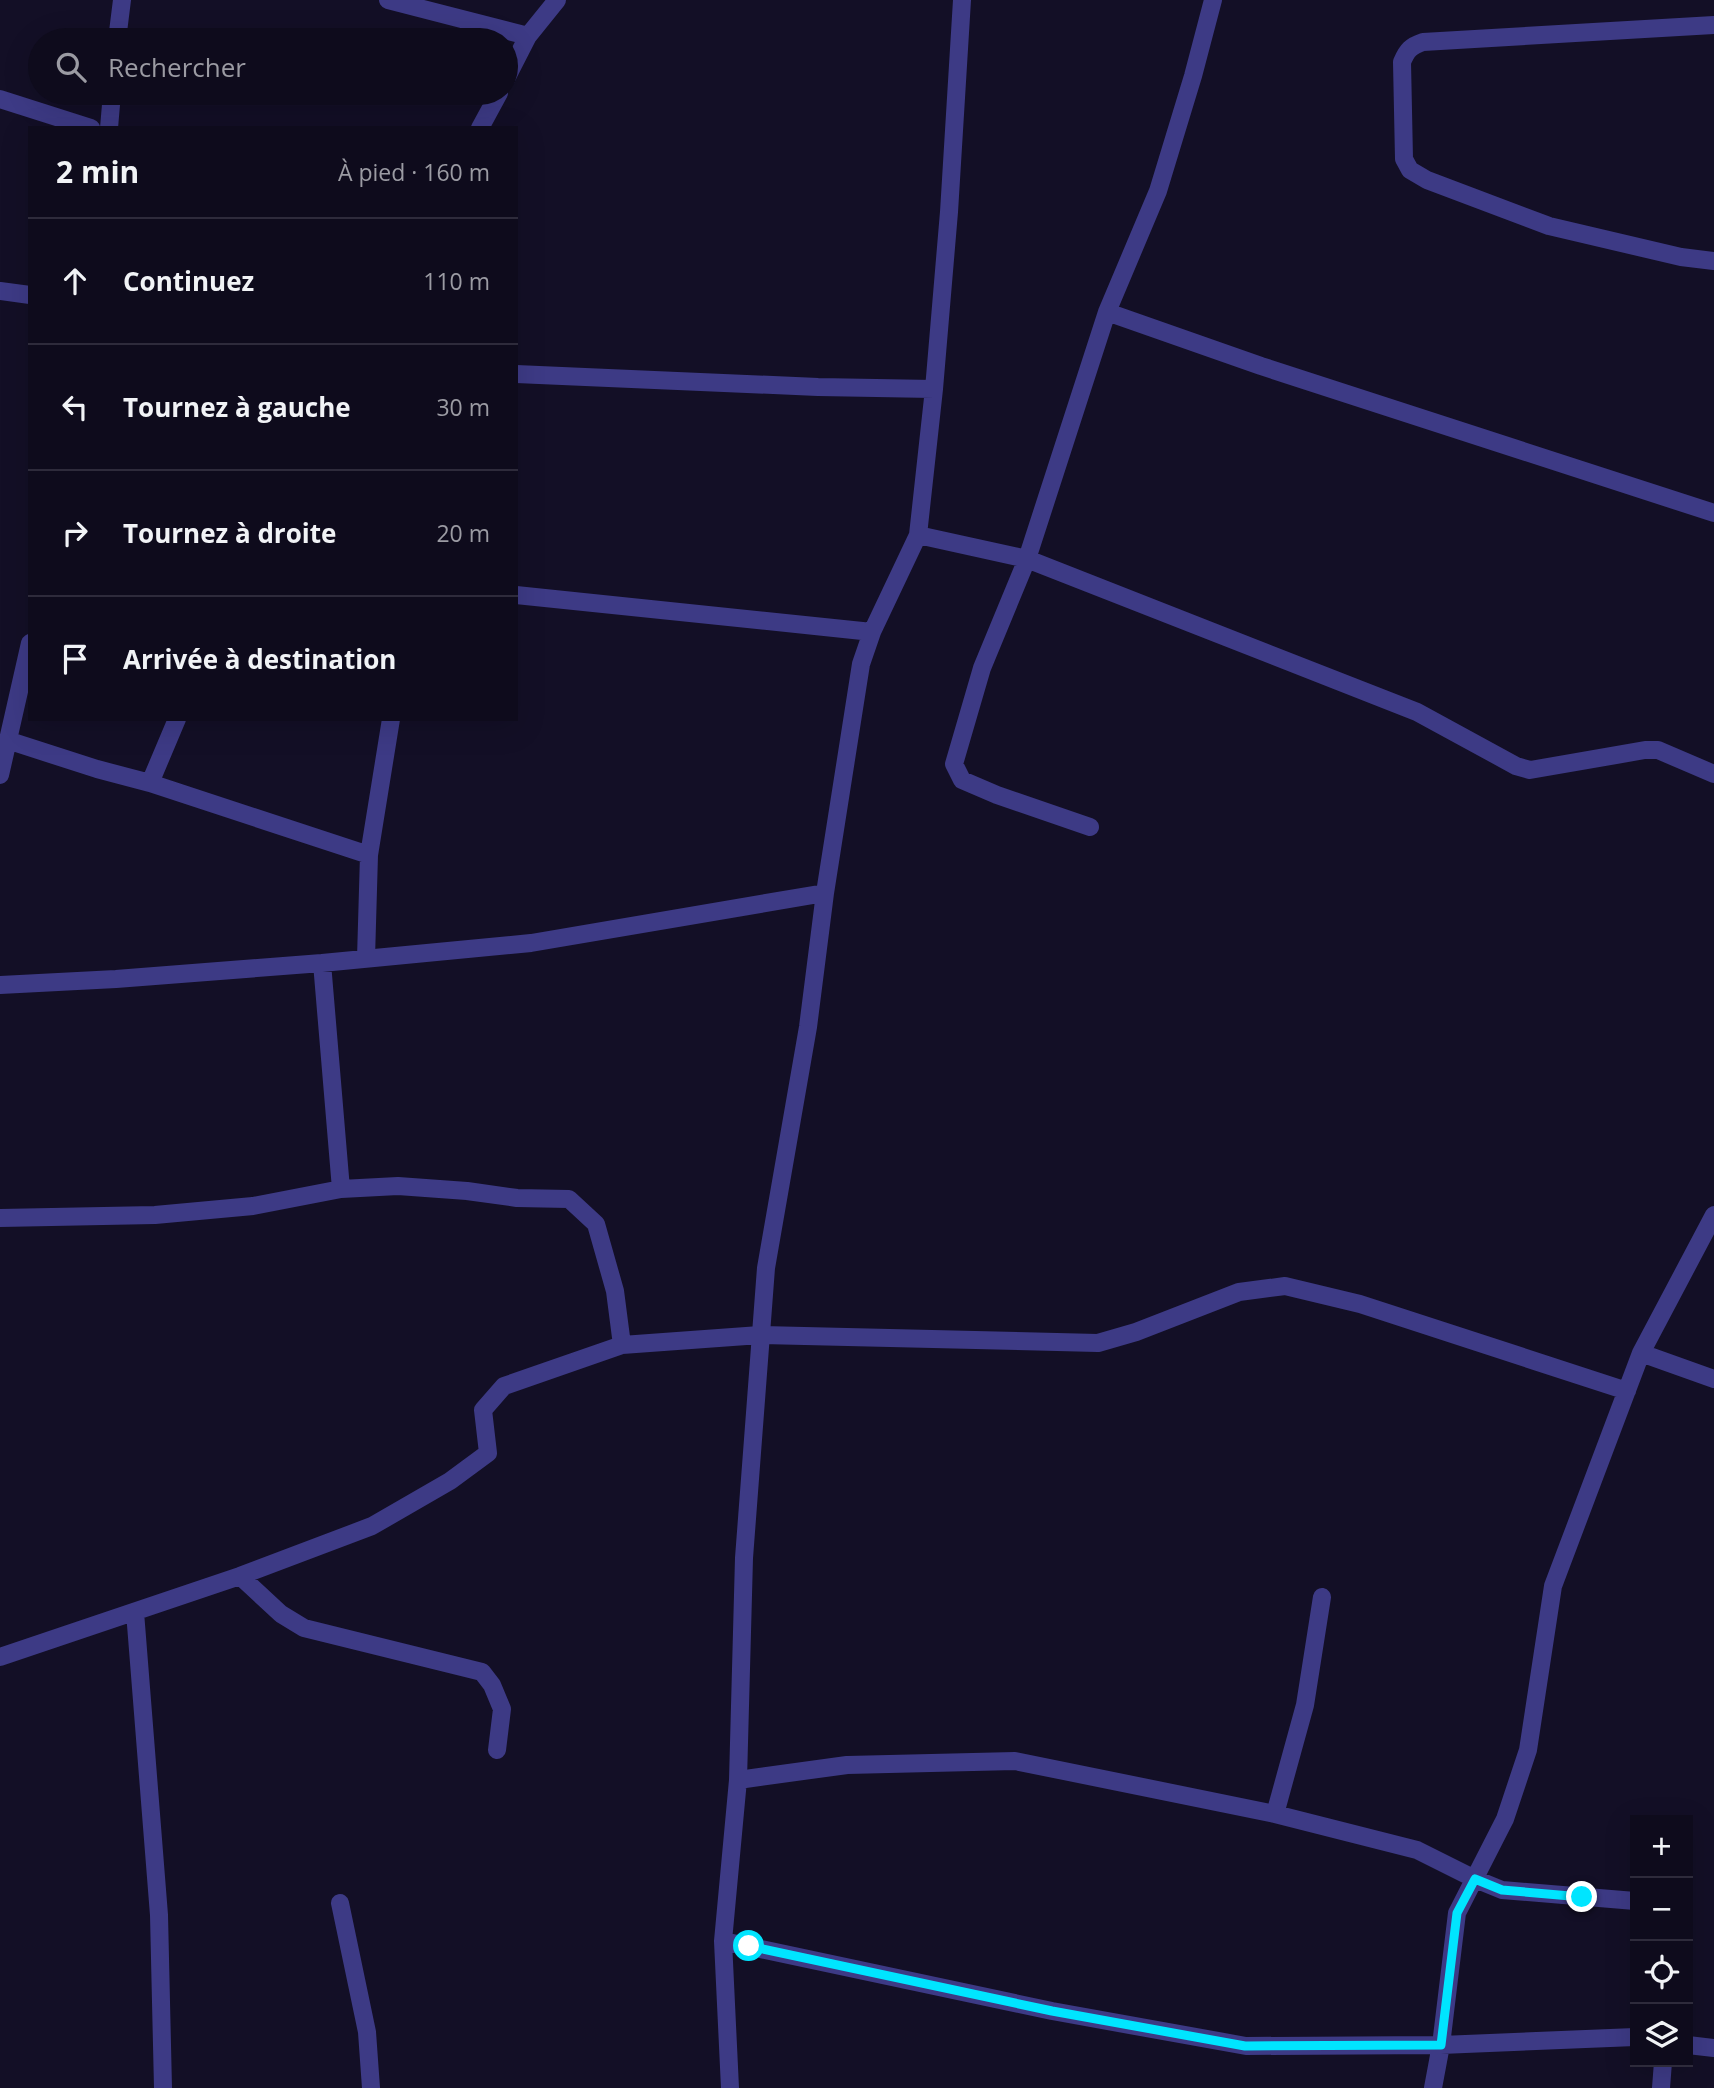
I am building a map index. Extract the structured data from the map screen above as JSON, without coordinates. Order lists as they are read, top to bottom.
{
  "page": {
    "search": "Rechercher",
    "heading": ["2 min", "À pied · 160 m"],
    "list": [
      ["Continuez", "110 m"],
      ["Tournez à gauche", "30 m"],
      ["Tournez à droite", "20 m"],
      "Arrivée à destination"
    ],
    "map_buttons": ["+", "−"]
  }
}
